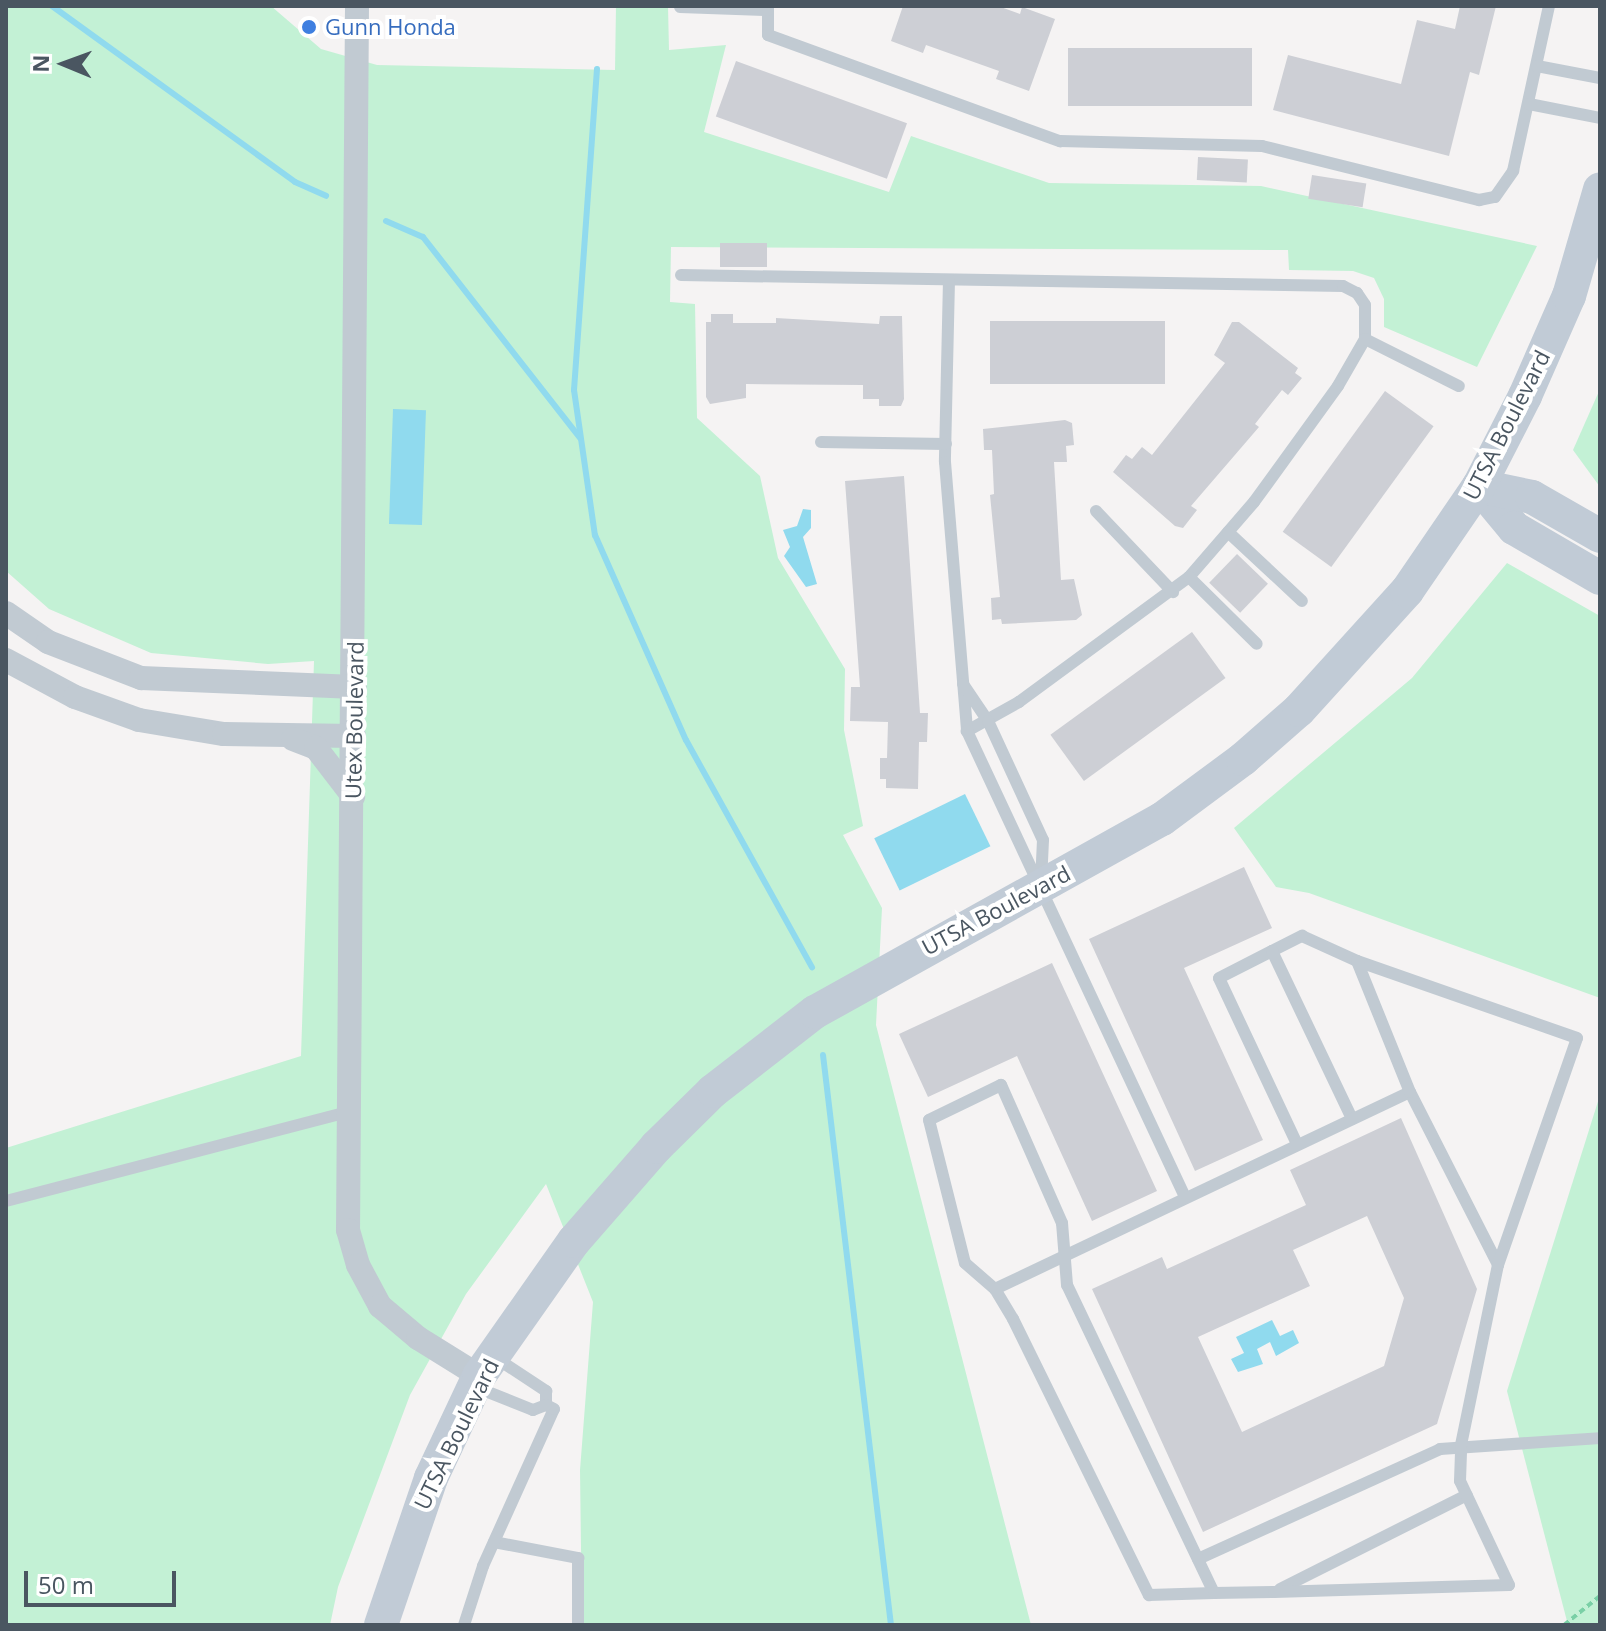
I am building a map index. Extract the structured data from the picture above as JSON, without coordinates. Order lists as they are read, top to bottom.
{
  "streets": {
    "main road": ["UTSA Boulevard"],
    "street": ["Utex Boulevard"]
  },
  "crossings": [
    ["UTSA Boulevard", "Utex Boulevard"]
  ],
  "places": ["Gunn Honda"],
  "scale_bar": "50 m",
  "north": "left"
}
